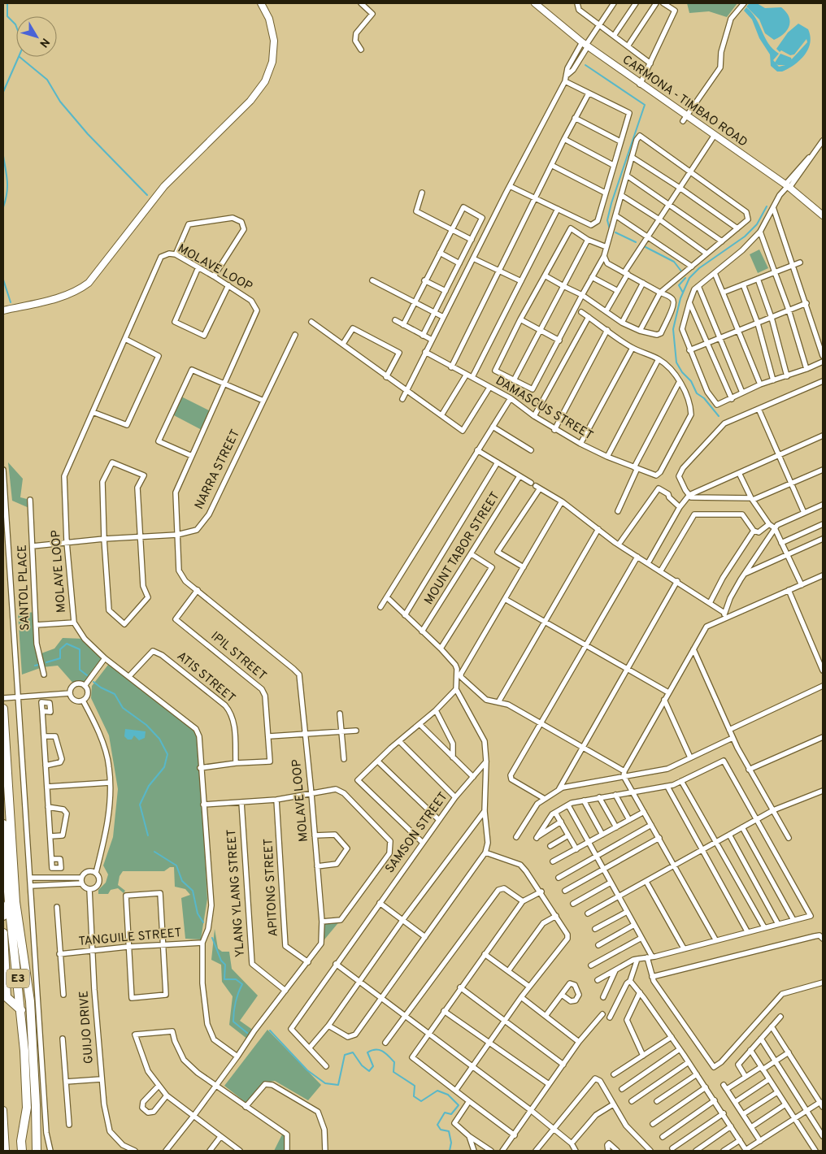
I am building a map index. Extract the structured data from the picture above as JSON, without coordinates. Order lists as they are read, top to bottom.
{
  "streets": {
    "highway": ["E3"],
    "main road": ["CARMONA - TIMBAO ROAD"],
    "street": [
      "MOLAVE LOOP",
      "DAMASCUS STREET",
      "NARRA STREET",
      "MOUNT TABOR STREET",
      "SANTOL PLACE",
      "IPIL STREET",
      "ATIS STREET",
      "SAMSON STREET",
      "APITONG STREET",
      "YLANG YLANG STREET",
      "TANGUILE STREET",
      "GUIJO DRIVE"
    ]
  },
  "crossings": [
    ["MOLAVE LOOP", "NARRA STREET"],
    ["MOLAVE LOOP", "IPIL STREET"],
    ["MOLAVE LOOP", "ATIS STREET"],
    ["MOLAVE LOOP", "APITONG STREET"],
    ["MOLAVE LOOP", "YLANG YLANG STREET"],
    ["MOLAVE LOOP", "TANGUILE STREET"],
    ["NARRA STREET", "SANTOL PLACE"],
    ["IPIL STREET", "ATIS STREET"],
    ["TANGUILE STREET", "GUIJO DRIVE"]
  ],
  "north": "bottom right"
}
